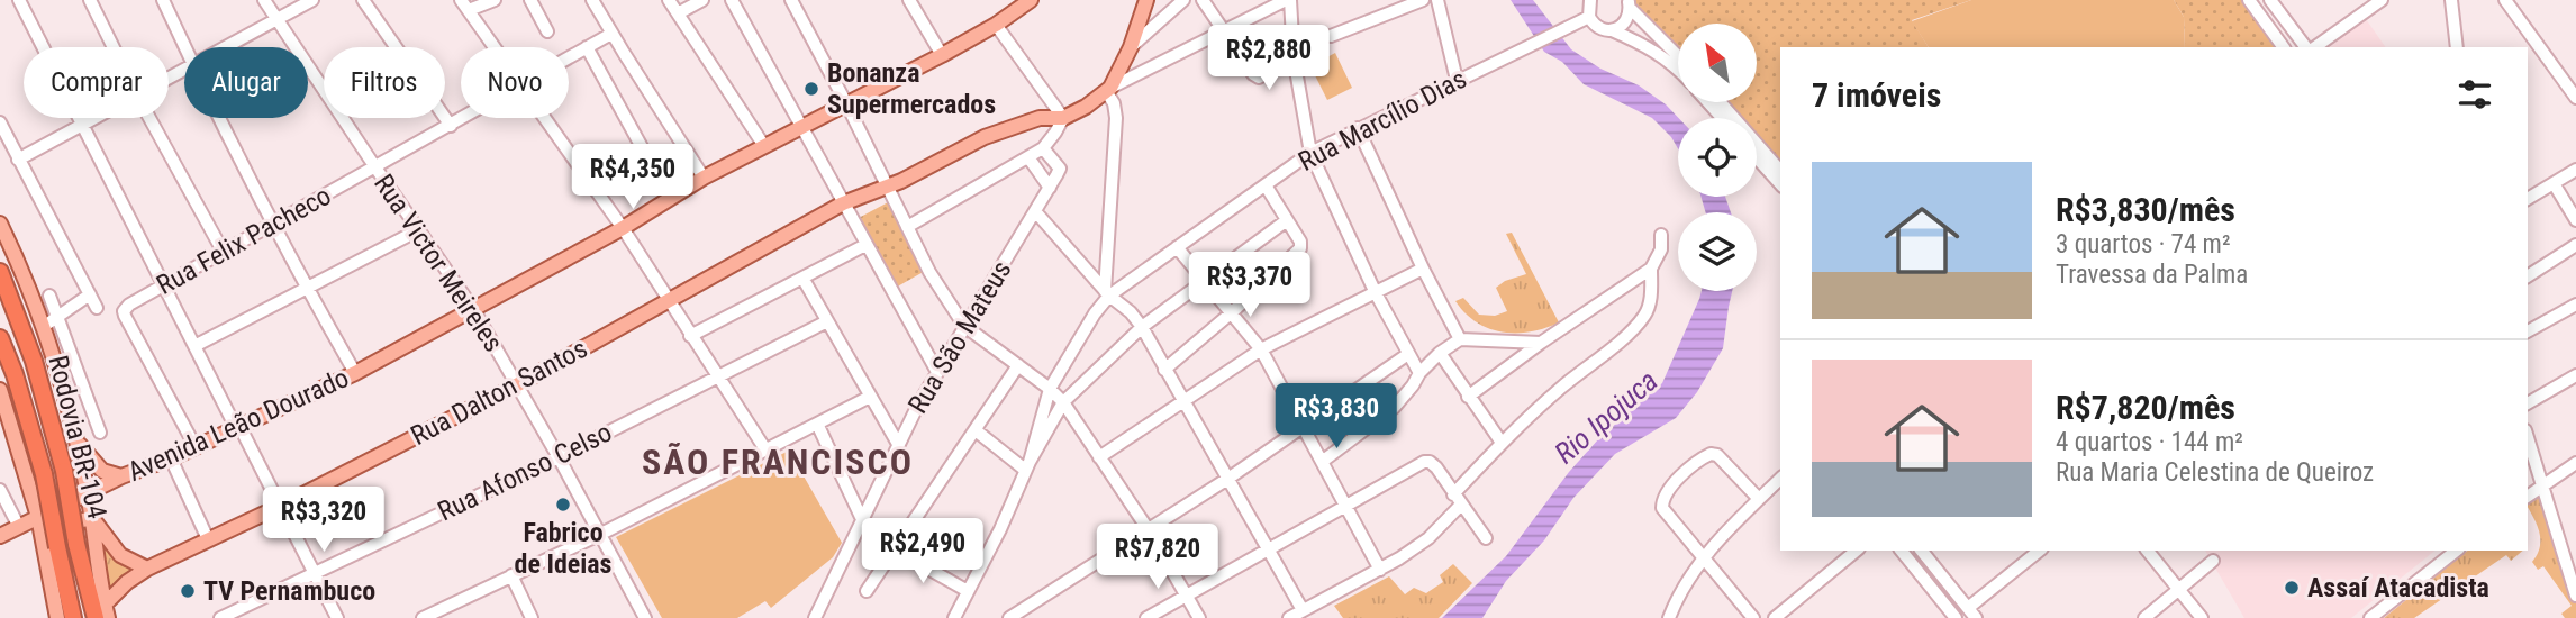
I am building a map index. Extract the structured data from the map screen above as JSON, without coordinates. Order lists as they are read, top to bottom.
{
  "streets": {
    "highway": ["Rodovia BR-104"],
    "main road": ["Rua Dalton Santos", "Avenida Leão Dourado"],
    "street": [
      "Rua Marcílio Dias",
      "Rua Felix Pacheco",
      "Rua Victor Meireles",
      "Rua São Mateus",
      "Rua Afonso Celso"
    ]
  },
  "crossings": [
    ["Rua Felix Pacheco", "Rua Victor Meireles"],
    ["Rua Felix Pacheco", "Avenida Leão Dourado"],
    ["Rua Victor Meireles", "Rua Dalton Santos"],
    ["Rua Victor Meireles", "Avenida Leão Dourado"],
    ["Rua Victor Meireles", "Rua Afonso Celso"],
    ["Rua Dalton Santos", "Rodovia BR-104"]
  ],
  "districts": ["SÃO FRANCISCO"],
  "water": ["Rio Ipojuca"],
  "places": [
    "Bonanza Supermercados",
    "Fabrico de Ideias",
    "Assaí Atacadista",
    "TV Pernambuco"
  ],
  "north": "top left",
  "page": {
    "price": [
      "R$2,880",
      "R$4,350",
      "R$3,370",
      "R$3,830",
      "R$3,320",
      "R$2,490",
      "R$7,820"
    ],
    "chip": [
      "Comprar",
      "Alugar",
      "Filtros",
      "Novo"
    ],
    "heading": "7 imóveis",
    "list": [
      {
        "name": "R$3,830/mês",
        "note": "3 quartos · 74 m² · Travessa da Palma"
      },
      {
        "name": "R$7,820/mês",
        "note": "4 quartos · 144 m² · Rua Maria Celestina de Queiroz"
      }
    ]
  }
}
